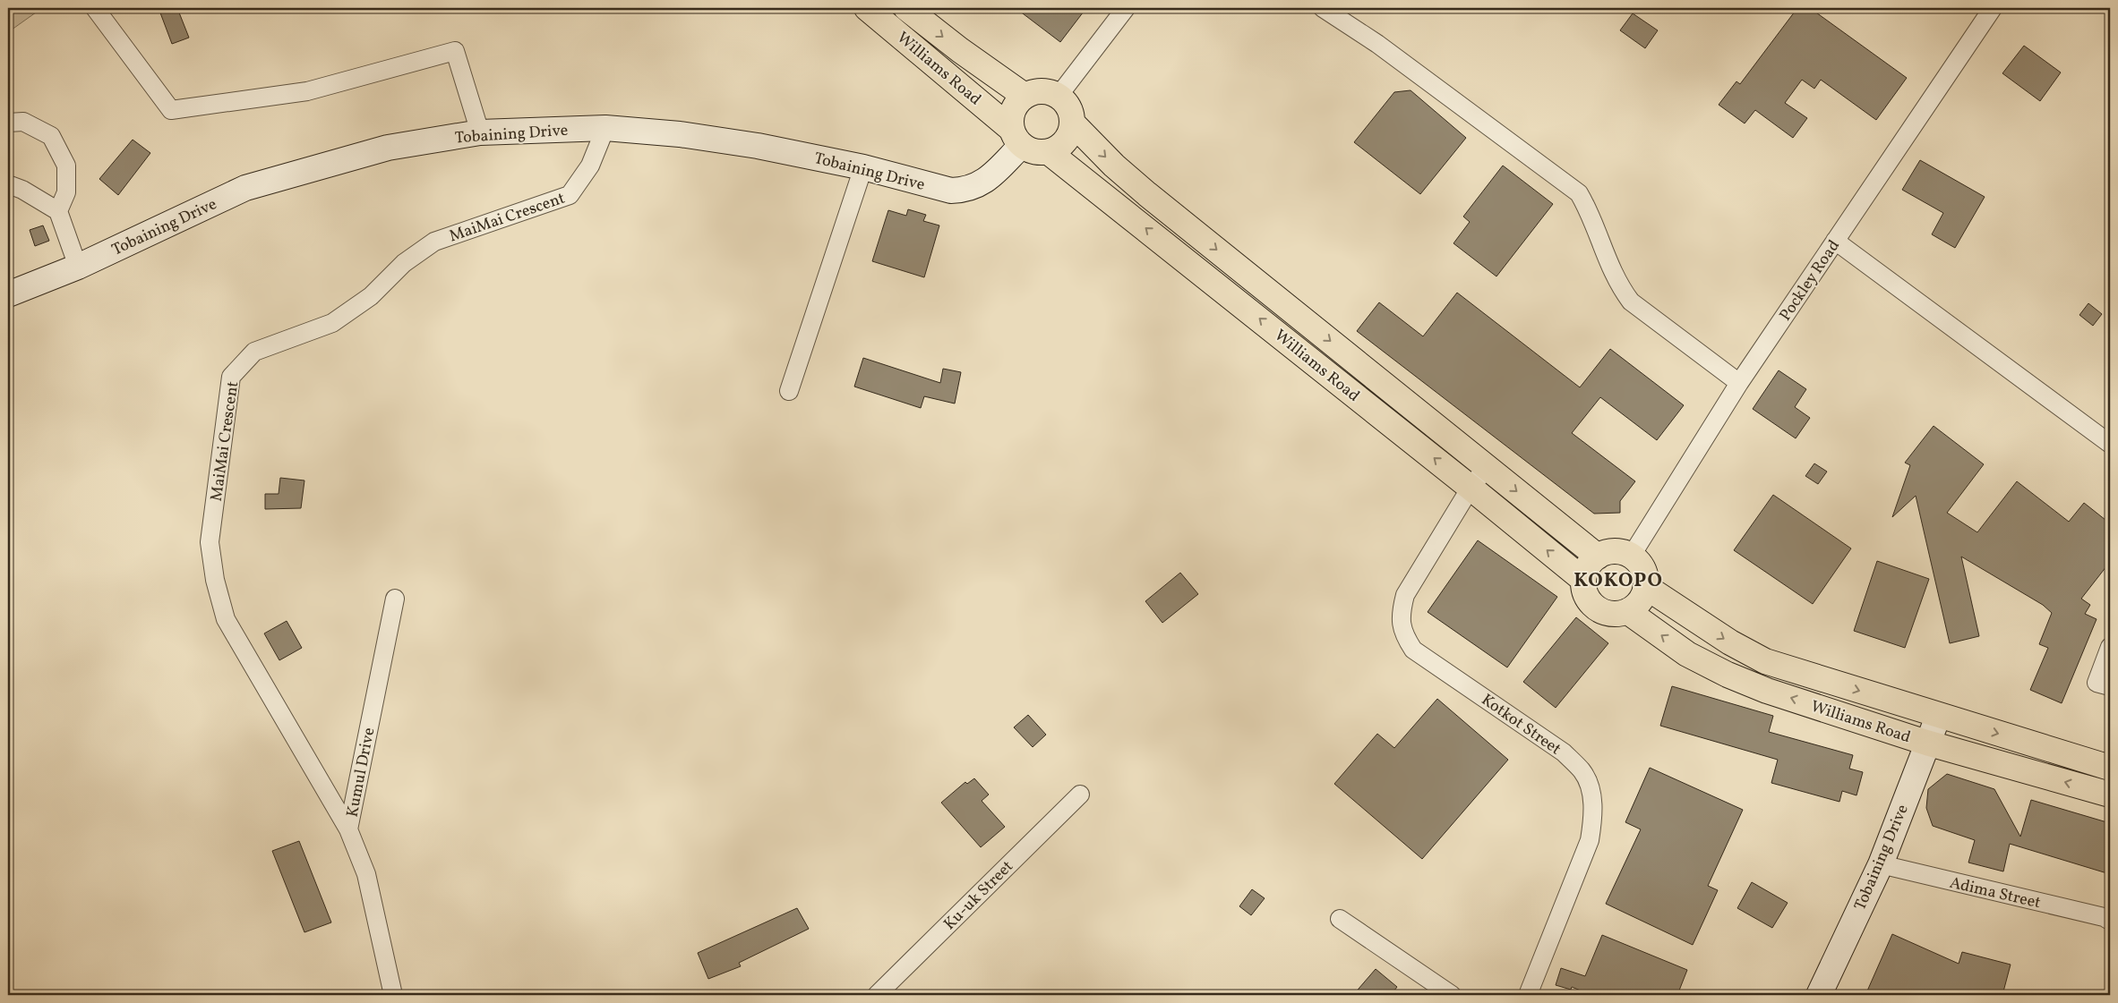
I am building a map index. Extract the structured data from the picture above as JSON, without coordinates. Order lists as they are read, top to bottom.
{
  "streets": {
    "main road": ["Williams Road"],
    "street": [
      "Tobaining Drive",
      "MaiMai Crescent",
      "Pockley Road",
      "Kotkot Street",
      "Kumul Drive",
      "Adima Street",
      "Ku-uk Street"
    ]
  },
  "crossings": [
    ["Williams Road", "Tobaining Drive"],
    ["Williams Road", "Pockley Road"],
    ["Williams Road", "Kotkot Street"],
    ["Tobaining Drive", "MaiMai Crescent"],
    ["Tobaining Drive", "Adima Street"],
    ["MaiMai Crescent", "Kumul Drive"]
  ],
  "districts": ["KOKOPO"]
}
